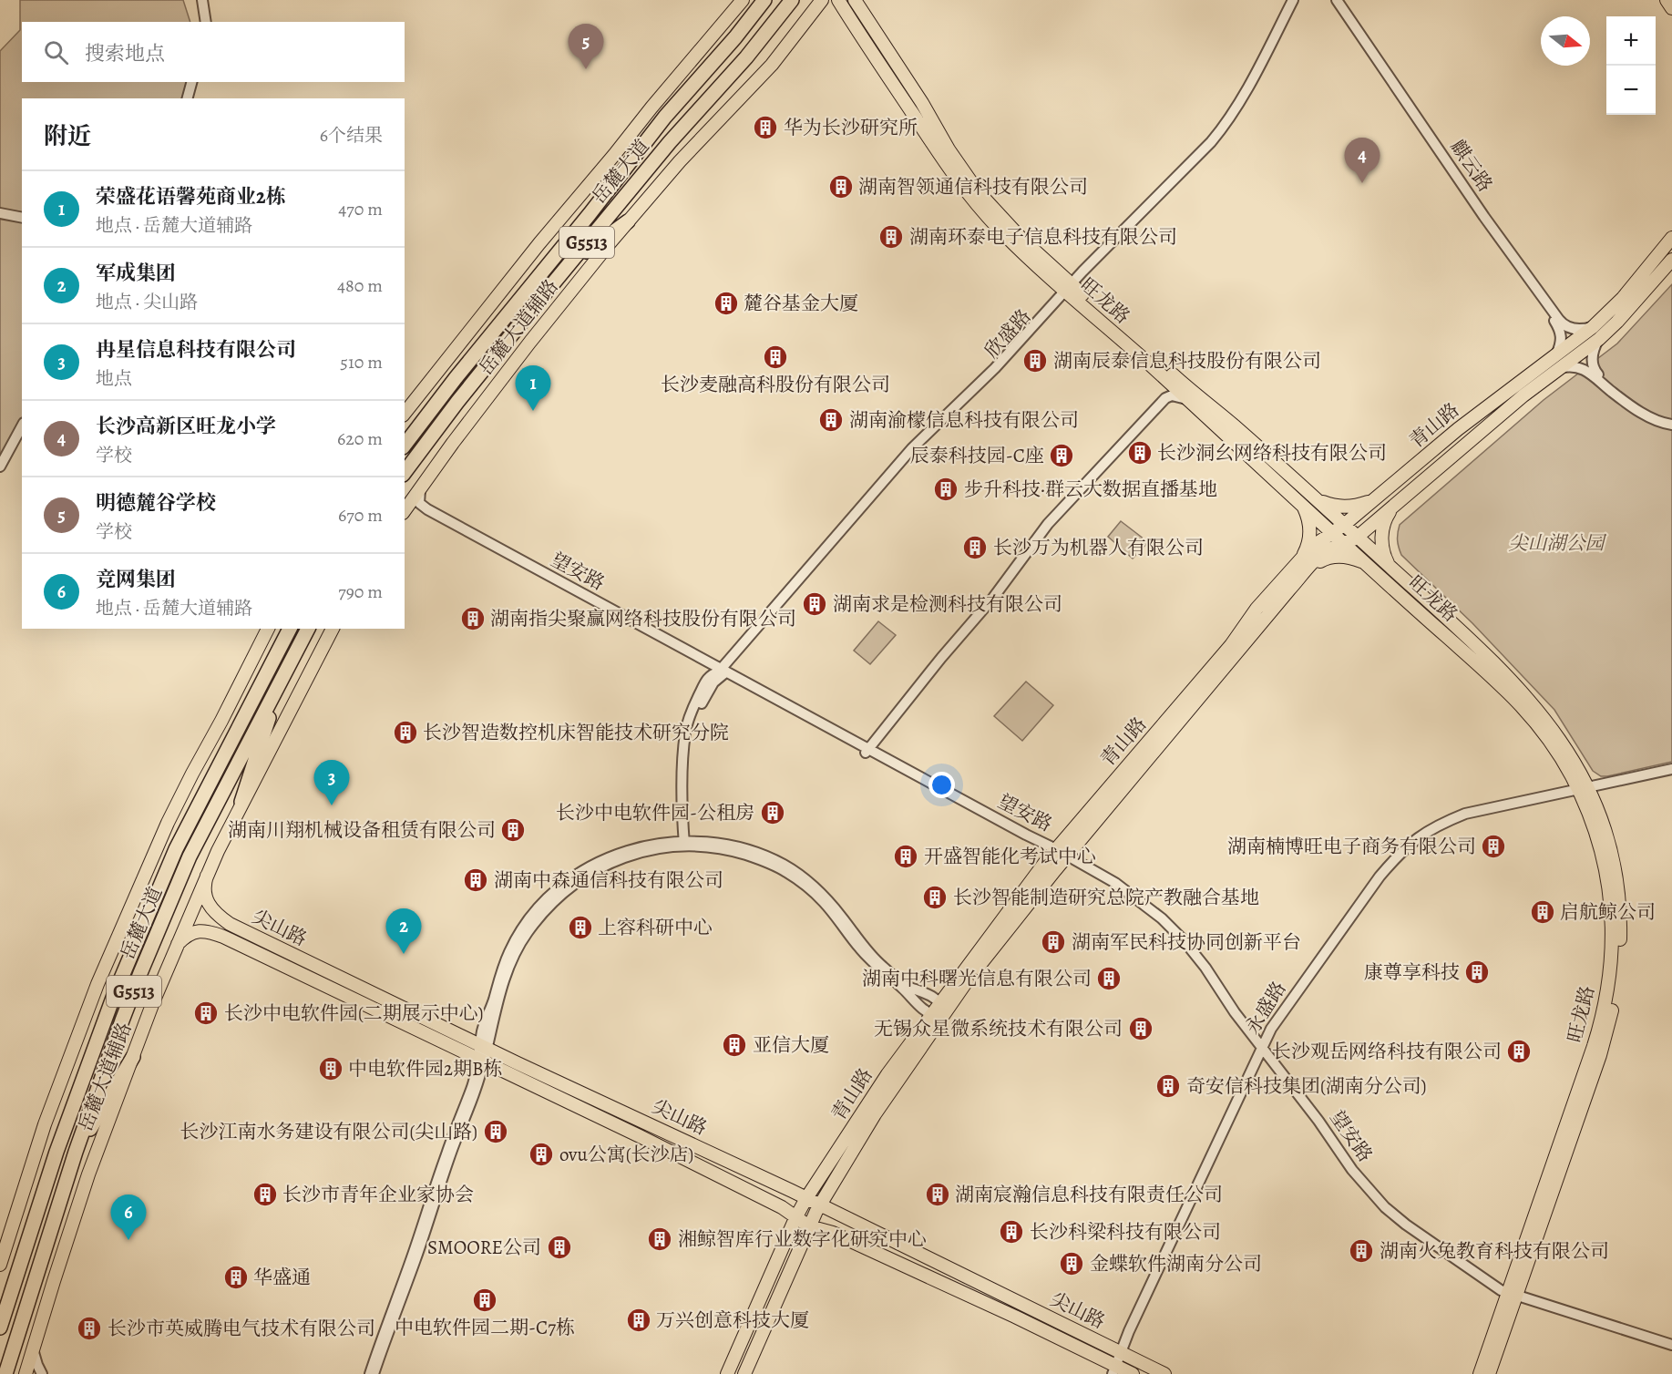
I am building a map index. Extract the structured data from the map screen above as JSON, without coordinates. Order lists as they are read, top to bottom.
{
  "streets": {
    "highway": ["岳麓大道", "G5513"],
    "main road": [
      "旺龙路",
      "岳麓大道辅路",
      "青山路",
      "尖山路"
    ],
    "street": [
      "麒云路",
      "欣盛路",
      "望安路",
      "永盛路"
    ]
  },
  "crossings": [
    ["麒云路", "青山路"],
    ["旺龙路", "欣盛路"],
    ["旺龙路", "青山路"],
    ["旺龙路", "望安路"],
    ["旺龙路", "永盛路"],
    ["岳麓大道辅路", "望安路"],
    ["岳麓大道辅路", "尖山路"],
    ["欣盛路", "望安路"],
    ["青山路", "望安路"],
    ["青山路", "尖山路"],
    ["望安路", "永盛路"],
    ["尖山路", "永盛路"]
  ],
  "parks": ["尖山湖公园"],
  "places": {
    "building": [
      "华为长沙研究所",
      "湖南智领通信科技有限公司",
      "湖南环泰电子信息科技有限公司",
      "麓谷基金大厦",
      "长沙麦融高科股份有限公司",
      "湖南辰泰信息科技股份有限公司",
      "湖南渝檬信息科技有限公司",
      "长沙洞幺网络科技有限公司",
      "辰泰科技园-C座",
      "步升科技·群云大数据直播基地",
      "长沙万为机器人有限公司",
      "湖南求是检测科技有限公司",
      "湖南指尖聚赢网络科技股份有限公司",
      "长沙智造数控机床智能技术研究分院",
      "长沙中电软件园-公租房",
      "湖南川翔机械设备租赁有限公司",
      "湖南楠博旺电子商务有限公司",
      "开盛智能化考试中心",
      "湖南中森通信科技有限公司",
      "长沙智能制造研究总院产教融合基地",
      "启航鲸公司",
      "上容科研中心",
      "湖南军民科技协同创新平台",
      "康尊享科技",
      "湖南中科曙光信息有限公司",
      "长沙中电软件园(二期展示中心)",
      "无锡众星微系统技术有限公司",
      "亚信大厦",
      "长沙观岳网络科技有限公司",
      "中电软件园2期B栋",
      "奇安信科技集团(湖南分公司)",
      "长沙江南水务建设有限公司(尖山路)",
      "ovu公寓(长沙店)",
      "长沙市青年企业家协会",
      "湖南宸瀚信息科技有限责任公司",
      "长沙科梁科技有限公司",
      "湘鲸智库行业数字化研究中心",
      "SMOORE公司",
      "湖南火兔教育科技有限公司",
      "金蝶软件湖南分公司",
      "华盛通",
      "中电软件园二期-C7栋",
      "万兴创意科技大厦",
      "长沙市英威腾电气技术有限公司"
    ]
  },
  "north": "right",
  "page": {
    "map_buttons": ["+", "−"],
    "search": "搜索地点",
    "pins": [
      "5",
      "4",
      "1",
      "3",
      "2",
      "6"
    ],
    "heading": ["附近", "6个结果"],
    "list": [
      {
        "mark": "1",
        "name": "荣盛花语馨苑商业2栋",
        "note": "地点 · 岳麓大道辅路",
        "value": "470 m"
      },
      {
        "mark": "2",
        "name": "军成集团",
        "note": "地点 · 尖山路",
        "value": "480 m"
      },
      {
        "mark": "3",
        "name": "冉星信息科技有限公司",
        "note": "地点",
        "value": "510 m"
      },
      {
        "mark": "4",
        "name": "长沙高新区旺龙小学",
        "note": "学校",
        "value": "620 m"
      },
      {
        "mark": "5",
        "name": "明德麓谷学校",
        "note": "学校",
        "value": "670 m"
      },
      {
        "mark": "6",
        "name": "竞网集团",
        "note": "地点 · 岳麓大道辅路",
        "value": "790 m"
      }
    ]
  }
}
